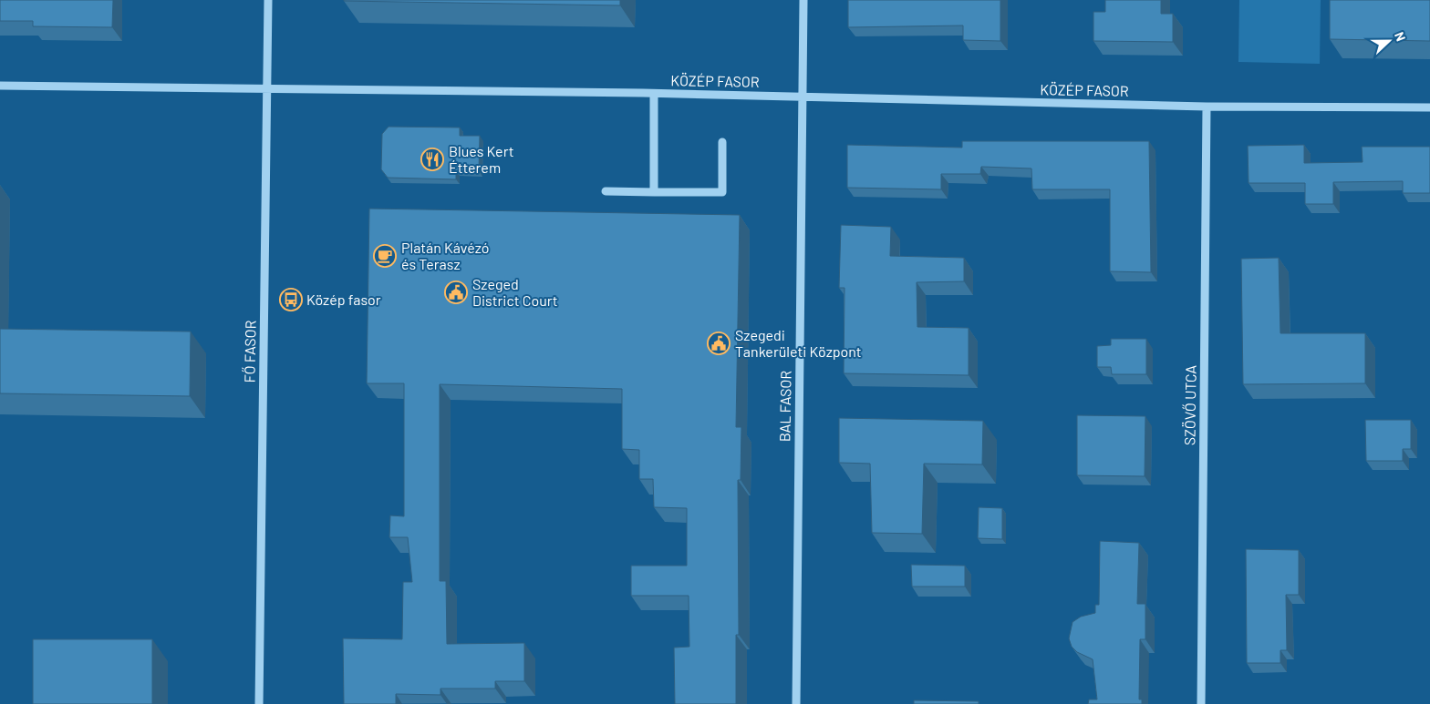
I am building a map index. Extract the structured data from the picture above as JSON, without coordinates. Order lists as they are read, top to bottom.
{
  "streets": {
    "street": [
      "KÖZÉP FASOR",
      "FŐ FASOR",
      "SZÖVŐ UTCA",
      "BAL FASOR"
    ]
  },
  "crossings": [
    ["KÖZÉP FASOR", "FŐ FASOR"],
    ["KÖZÉP FASOR", "SZÖVŐ UTCA"],
    ["KÖZÉP FASOR", "BAL FASOR"]
  ],
  "places": {
    "restaurant": ["Blues Kert Étterem"],
    "cafe": ["Platán Kávézó és Terasz"],
    "public building": ["Szeged District Court", "Szegedi Tankerületi Központ"],
    "bus stop": ["Közép fasor"]
  },
  "north": "right"
}
